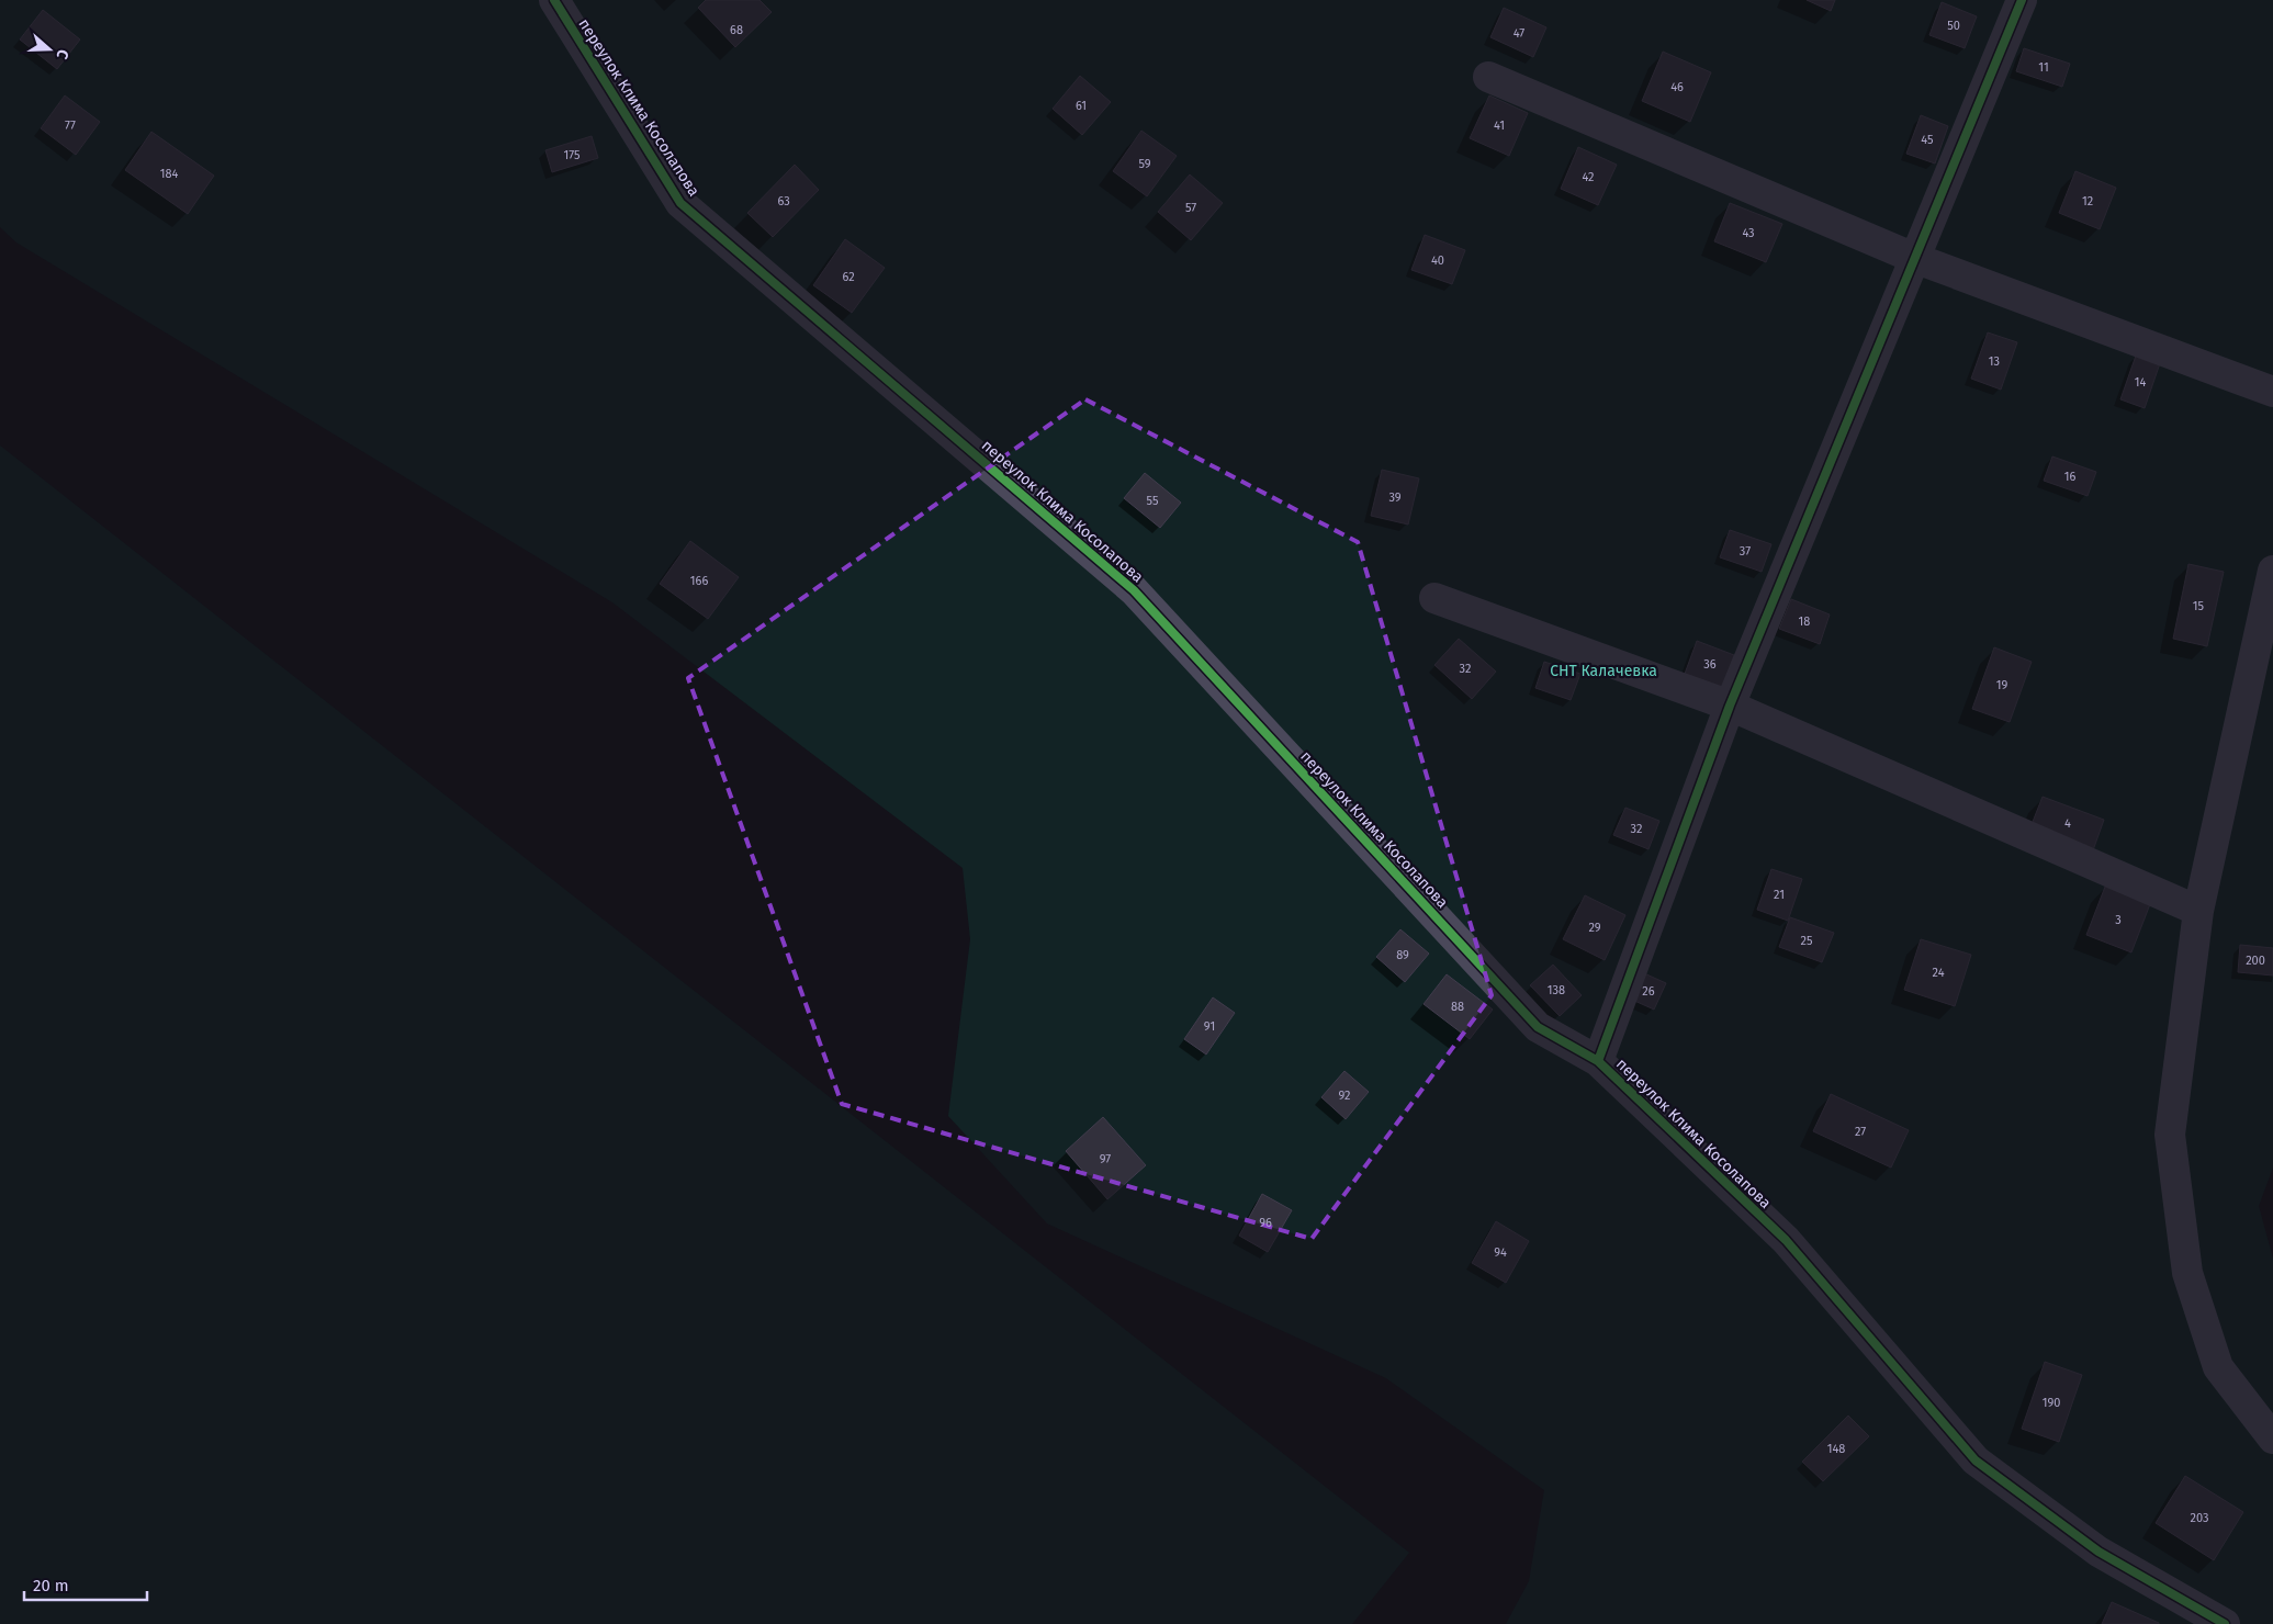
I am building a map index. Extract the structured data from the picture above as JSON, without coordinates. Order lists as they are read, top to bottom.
{
  "streets": {
    "street": ["переулок Клима Косолапова"]
  },
  "parks": ["СНТ Калачевка"],
  "house_numbers": [
    "50",
    "68",
    "47",
    "11",
    "46",
    "61",
    "77",
    "41",
    "45",
    "175",
    "59",
    "184",
    "42",
    "63",
    "12",
    "57",
    "43",
    "40",
    "62",
    "13",
    "14",
    "16",
    "39",
    "55",
    "37",
    "166",
    "15",
    "18",
    "36",
    "32",
    "19",
    "4",
    "32",
    "21",
    "3",
    "29",
    "25",
    "89",
    "200",
    "24",
    "138",
    "26",
    "88",
    "91",
    "92",
    "27",
    "97",
    "96",
    "94",
    "190",
    "148",
    "203"
  ],
  "scale_bar": "20 m",
  "north": "right"
}
